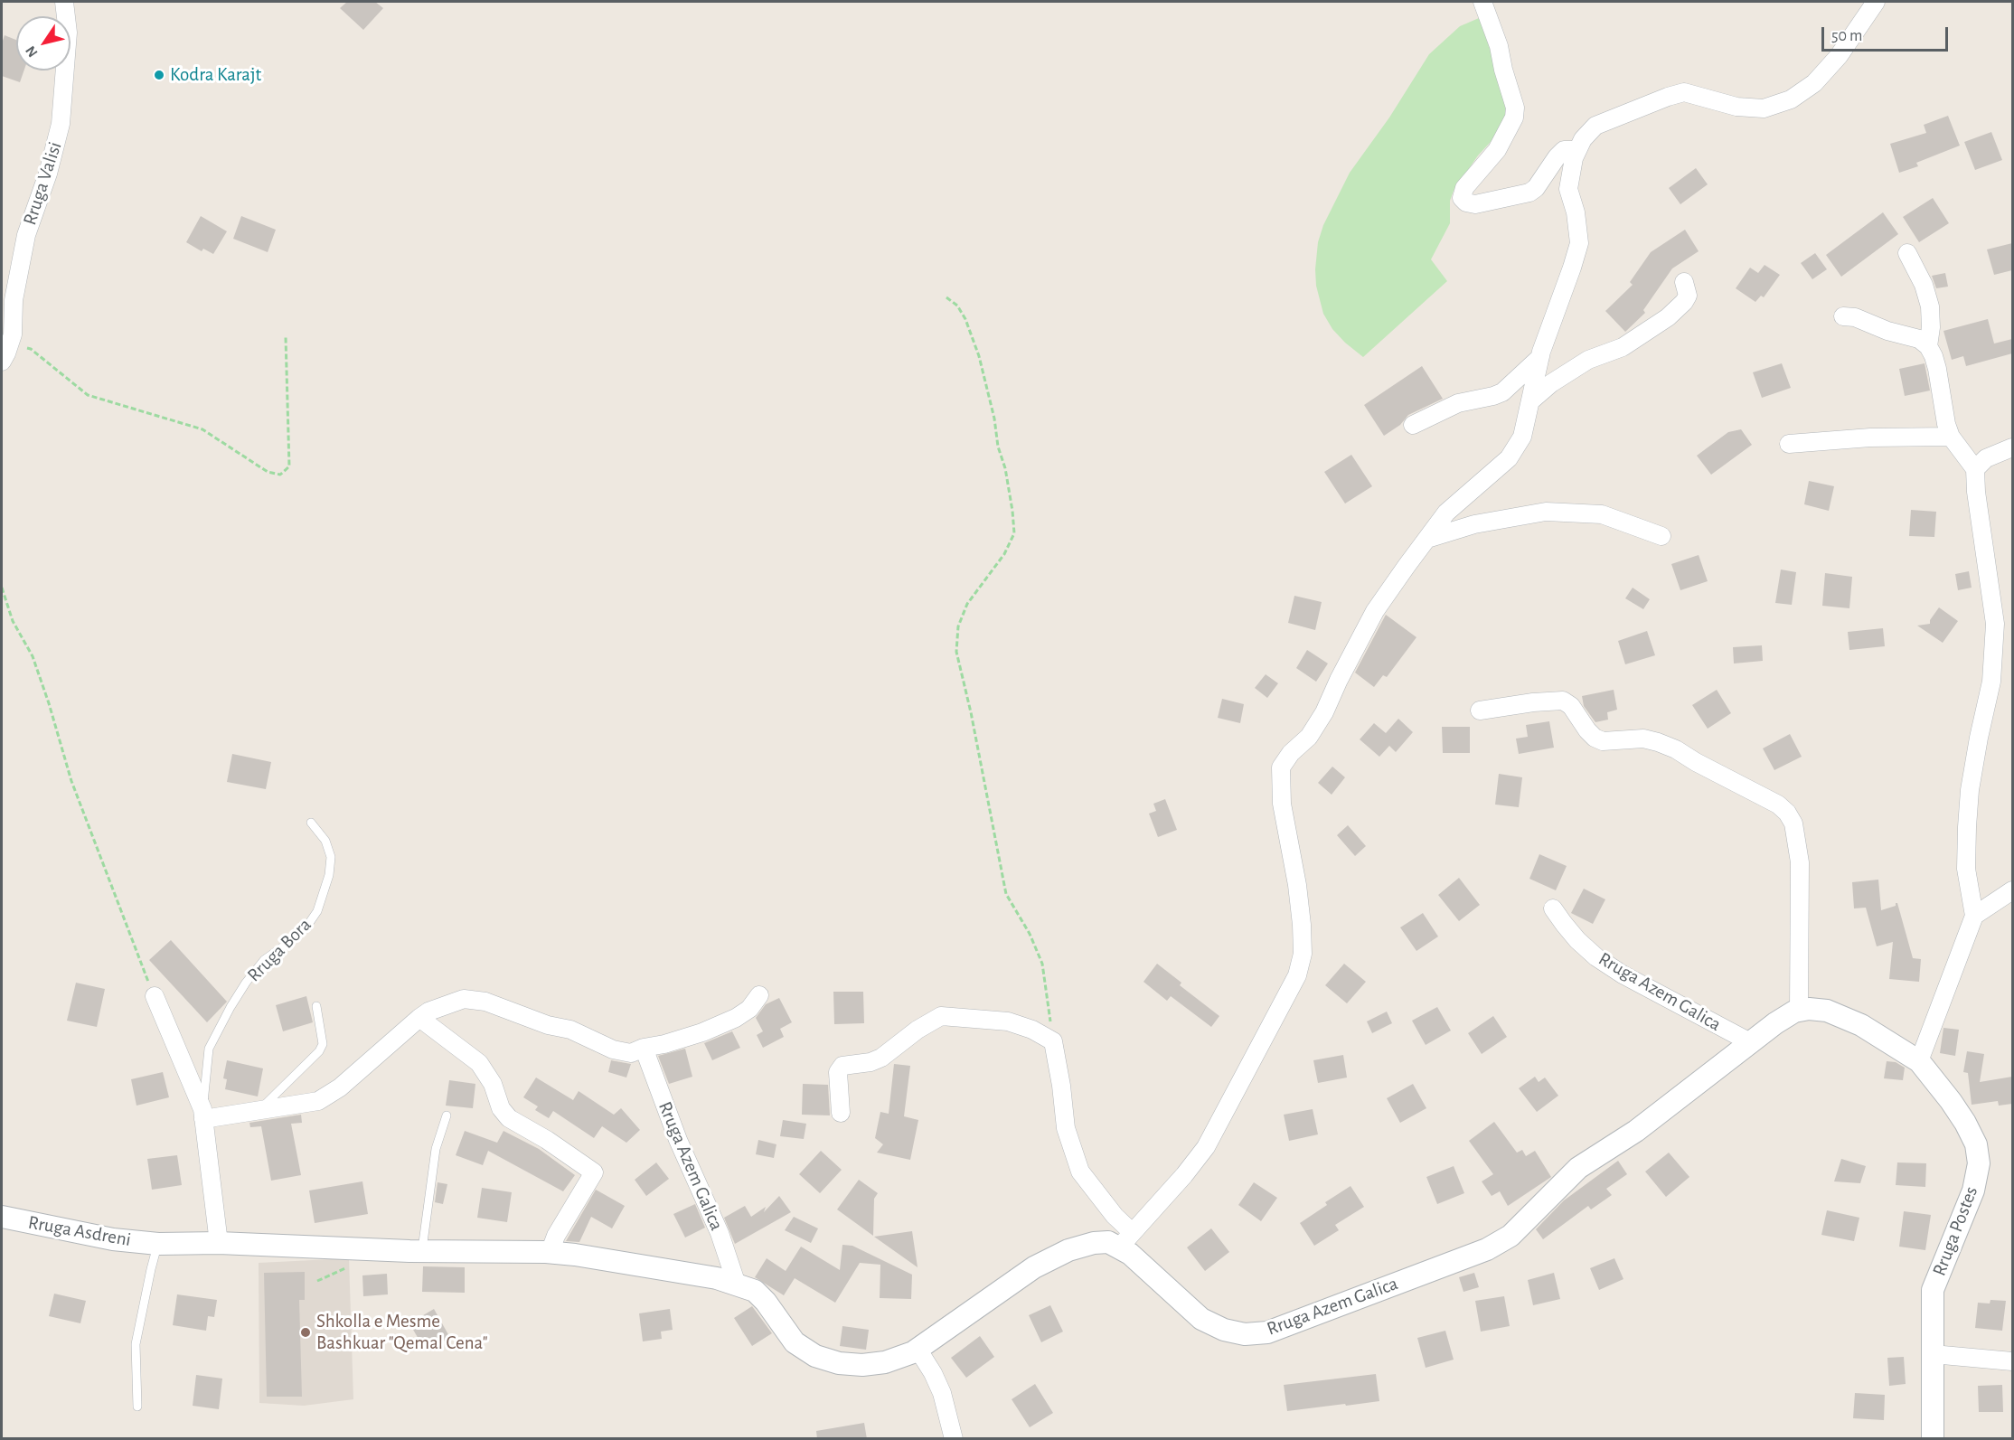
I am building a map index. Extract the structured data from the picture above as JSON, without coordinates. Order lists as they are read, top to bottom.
{
  "streets": {
    "street": [
      "Rruga Valisi",
      "Rruga Bora",
      "Rruga Azem Galica",
      "Rruga Asdreni",
      "Rruga Postes"
    ]
  },
  "crossings": [
    ["Rruga Bora", "Rruga Asdreni"],
    ["Rruga Azem Galica", "Rruga Postes"]
  ],
  "places": ["Kodra Karajt", "Shkolla e Mesme Bashkuar \"Qemal Cena\""],
  "scale_bar": "50 m",
  "north": "bottom left"
}
